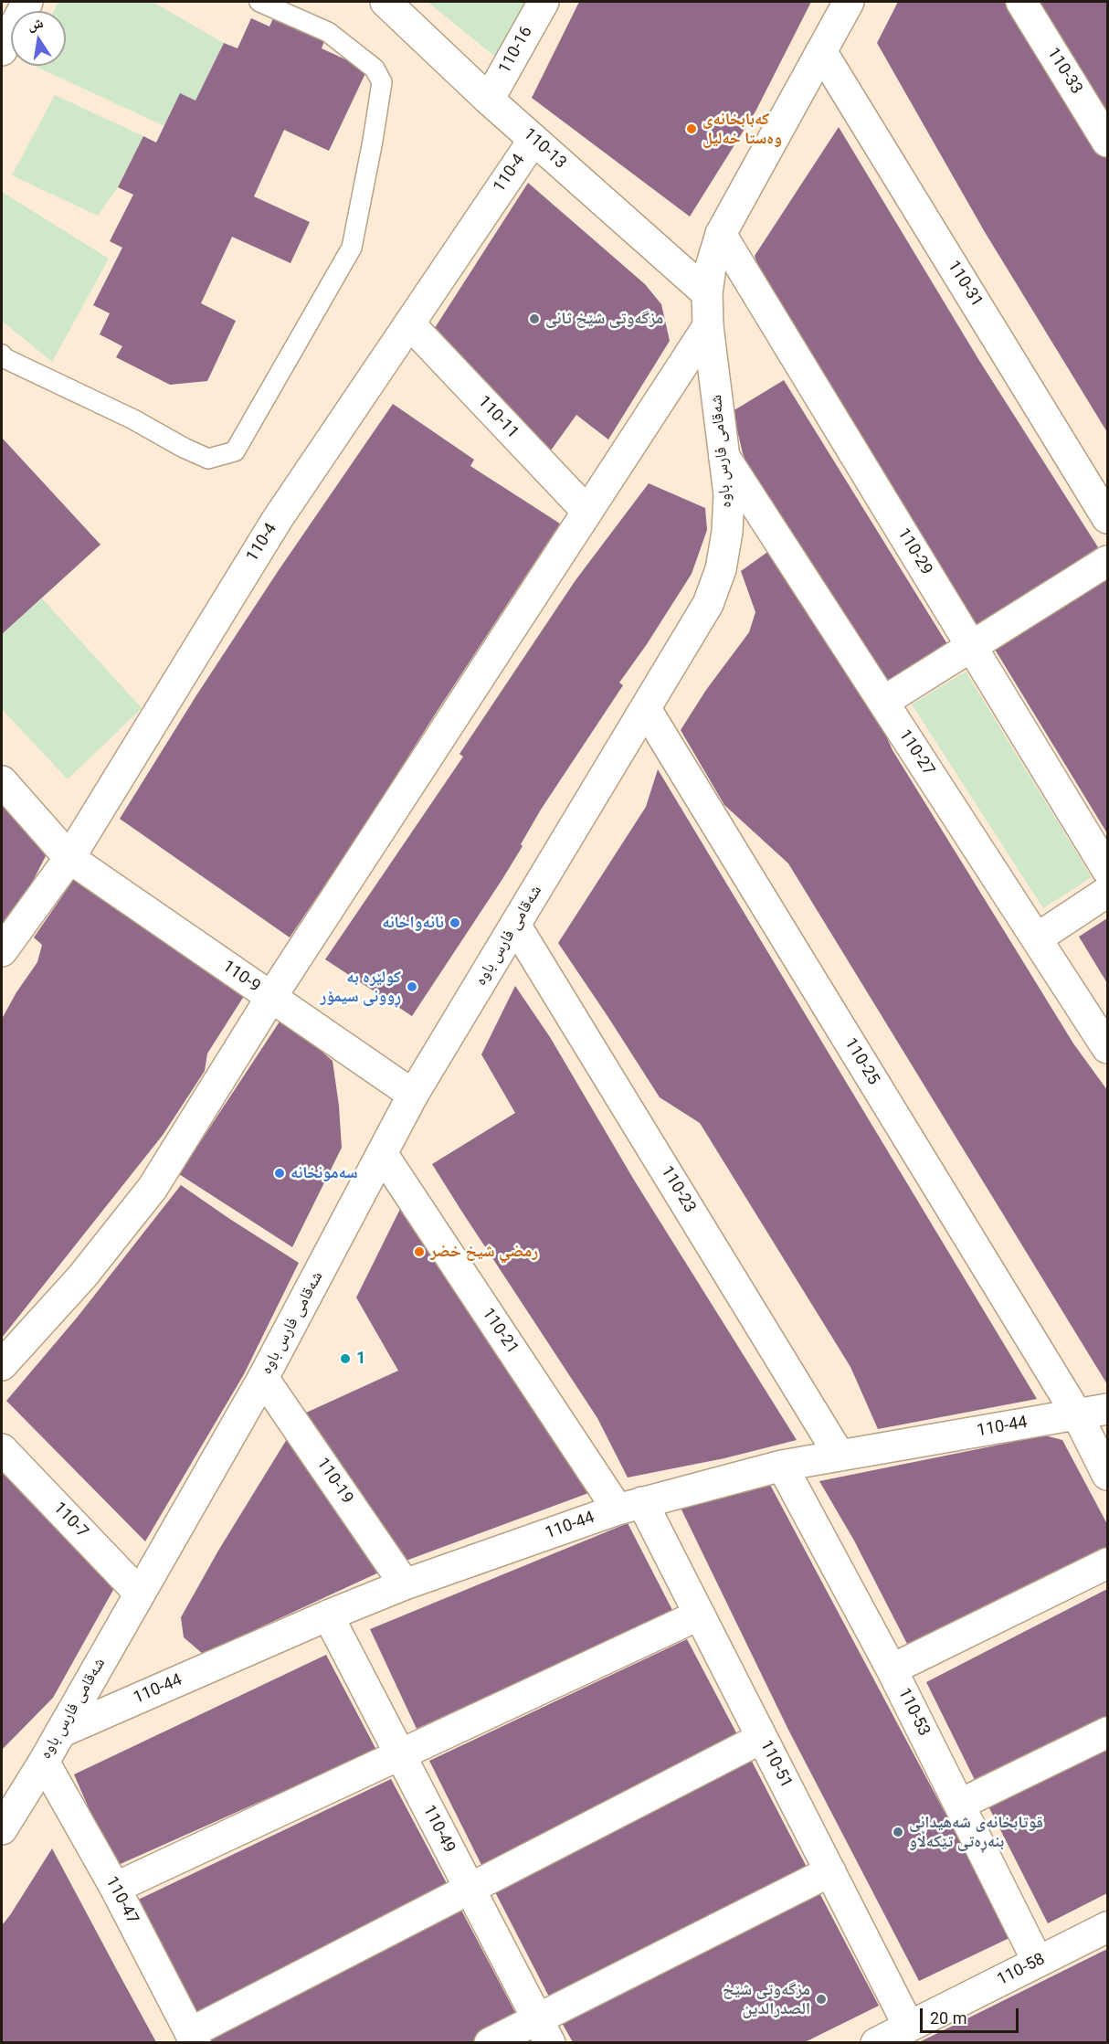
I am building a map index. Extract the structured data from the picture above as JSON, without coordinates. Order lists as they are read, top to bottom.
{
  "streets": {
    "street": [
      "110-16",
      "110-33",
      "110-13",
      "110-4",
      "110-31",
      "110-11",
      "شەقامی فارس باوە",
      "110-29",
      "110-27",
      "110-9",
      "110-25",
      "110-23",
      "110-21",
      "110-44",
      "110-19",
      "110-7",
      "110-53",
      "110-51",
      "110-49",
      "110-47",
      "110-58"
    ]
  },
  "crossings": [
    ["110-16", "110-13"],
    ["110-13", "110-4"],
    ["110-13", "شەقامی فارس باوە"],
    ["110-4", "110-11"],
    ["110-4", "110-9"],
    ["110-31", "شەقامی فارس باوە"],
    ["شەقامی فارس باوە", "110-29"],
    ["شەقامی فارس باوە", "110-27"],
    ["شەقامی فارس باوە", "110-9"],
    ["شەقامی فارس باوە", "110-25"],
    ["شەقامی فارس باوە", "110-23"],
    ["شەقامی فارس باوە", "110-21"],
    ["شەقامی فارس باوە", "110-44"],
    ["شەقامی فارس باوە", "110-19"],
    ["شەقامی فارس باوە", "110-7"],
    ["شەقامی فارس باوە", "110-47"],
    ["110-25", "110-44"],
    ["110-23", "110-44"],
    ["110-21", "110-44"],
    ["110-21", "110-51"],
    ["110-44", "110-19"],
    ["110-44", "110-53"],
    ["110-44", "110-51"],
    ["110-44", "110-49"],
    ["110-53", "110-58"],
    ["110-51", "110-58"]
  ],
  "places": [
    "کەبابخانەی وەستا خەلیل",
    "مزگەوتی شێخ ثانی",
    "نانەواخانە",
    "کولێرە بە ڕوونی سیمۆر",
    "سەمونخانە",
    "رمضي شيخ خضر",
    "1",
    "قوتابخانەی شەهیدانی بنەڕەتی تێکەڵاو",
    "مزگەوتی شێخ الصدرالدين"
  ],
  "scale_bar": "20 m",
  "north": "top"
}
